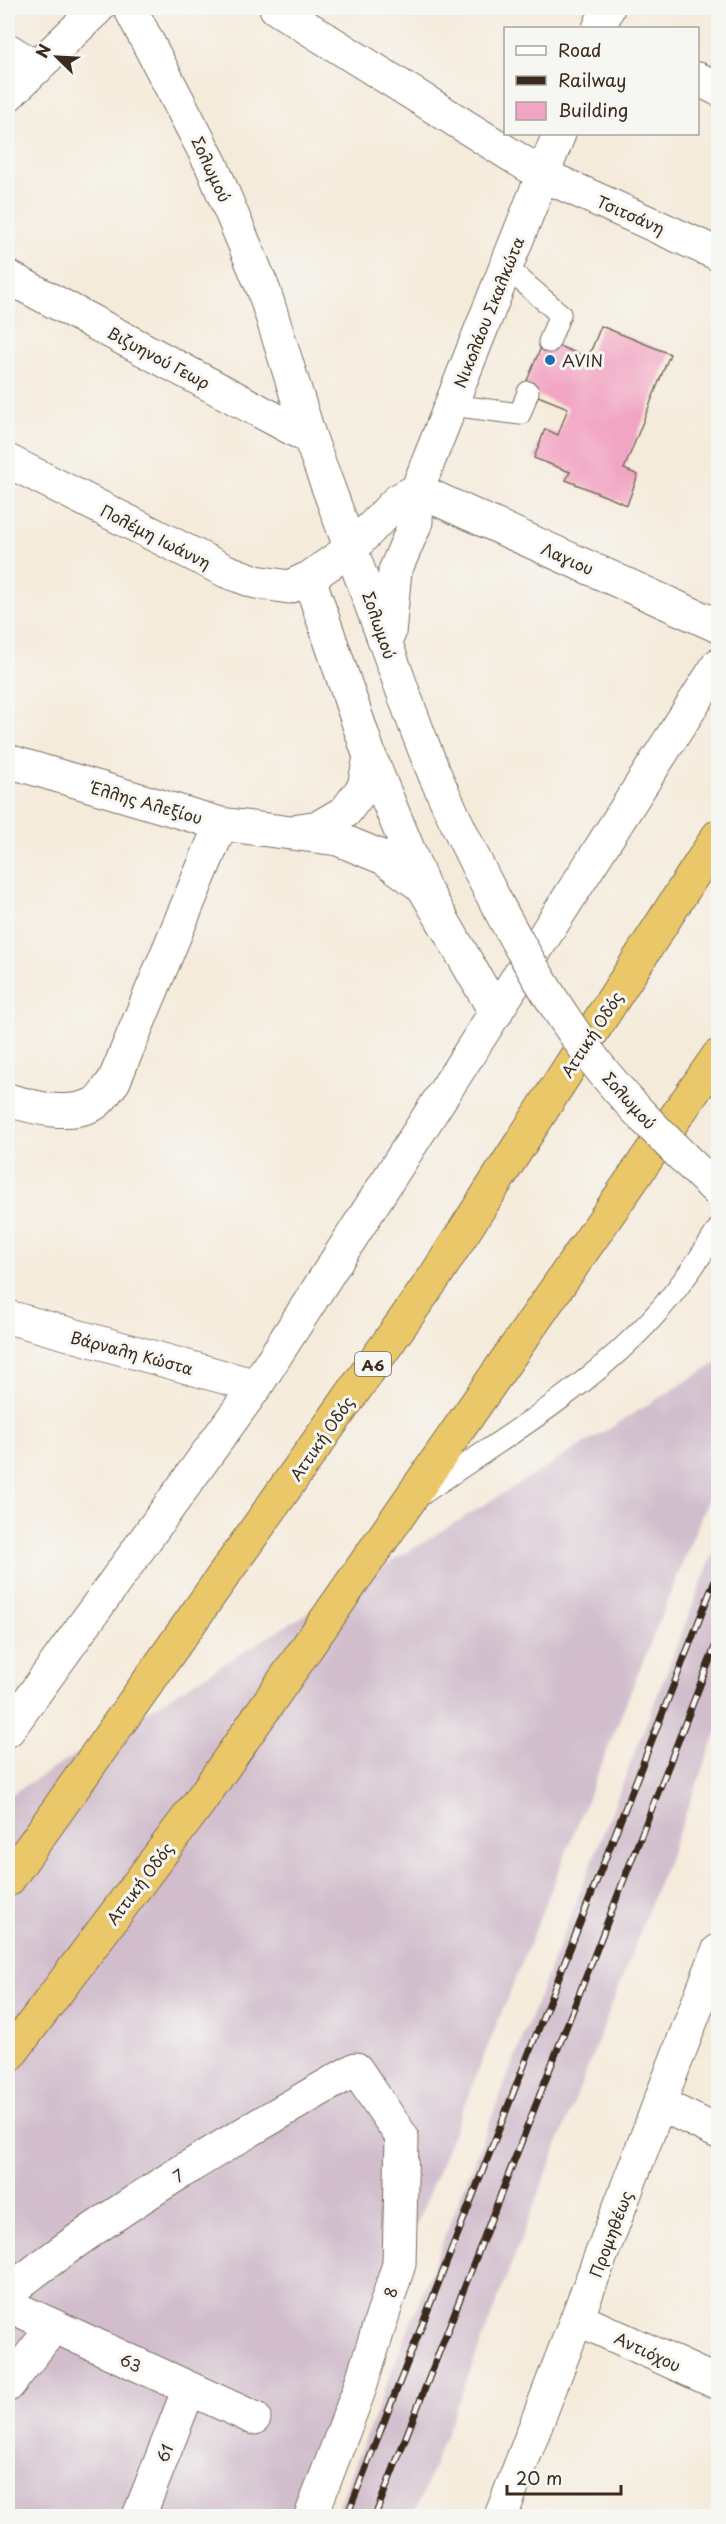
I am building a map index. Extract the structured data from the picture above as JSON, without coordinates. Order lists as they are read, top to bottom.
{
  "streets": {
    "highway": ["Αττική Οδός", "Α6"],
    "street": [
      "Σολωμού",
      "Τσιτσάνη",
      "Νικολάου Σκαλκώτα",
      "Βιζυηνού Γεωρ",
      "Πολέμη Ιωάννη",
      "Λαγιου",
      "Έλλης Αλεξίου",
      "Βάρναλη Κώστα",
      "7",
      "Προμηθέως",
      "8",
      "Αντιόχου",
      "63",
      "61"
    ]
  },
  "crossings": [
    ["Σολωμού", "Νικολάου Σκαλκώτα"],
    ["Σολωμού", "Βιζυηνού Γεωρ"],
    ["Σολωμού", "Πολέμη Ιωάννη"],
    ["Τσιτσάνη", "Νικολάου Σκαλκώτα"],
    ["Νικολάου Σκαλκώτα", "Λαγιου"],
    ["7", "8"],
    ["Προμηθέως", "Αντιόχου"],
    ["63", "61"]
  ],
  "places": ["AVIN"],
  "legend": ["Road", "Railway", "Building"],
  "scale_bar": "20 m",
  "north": "top left"
}
